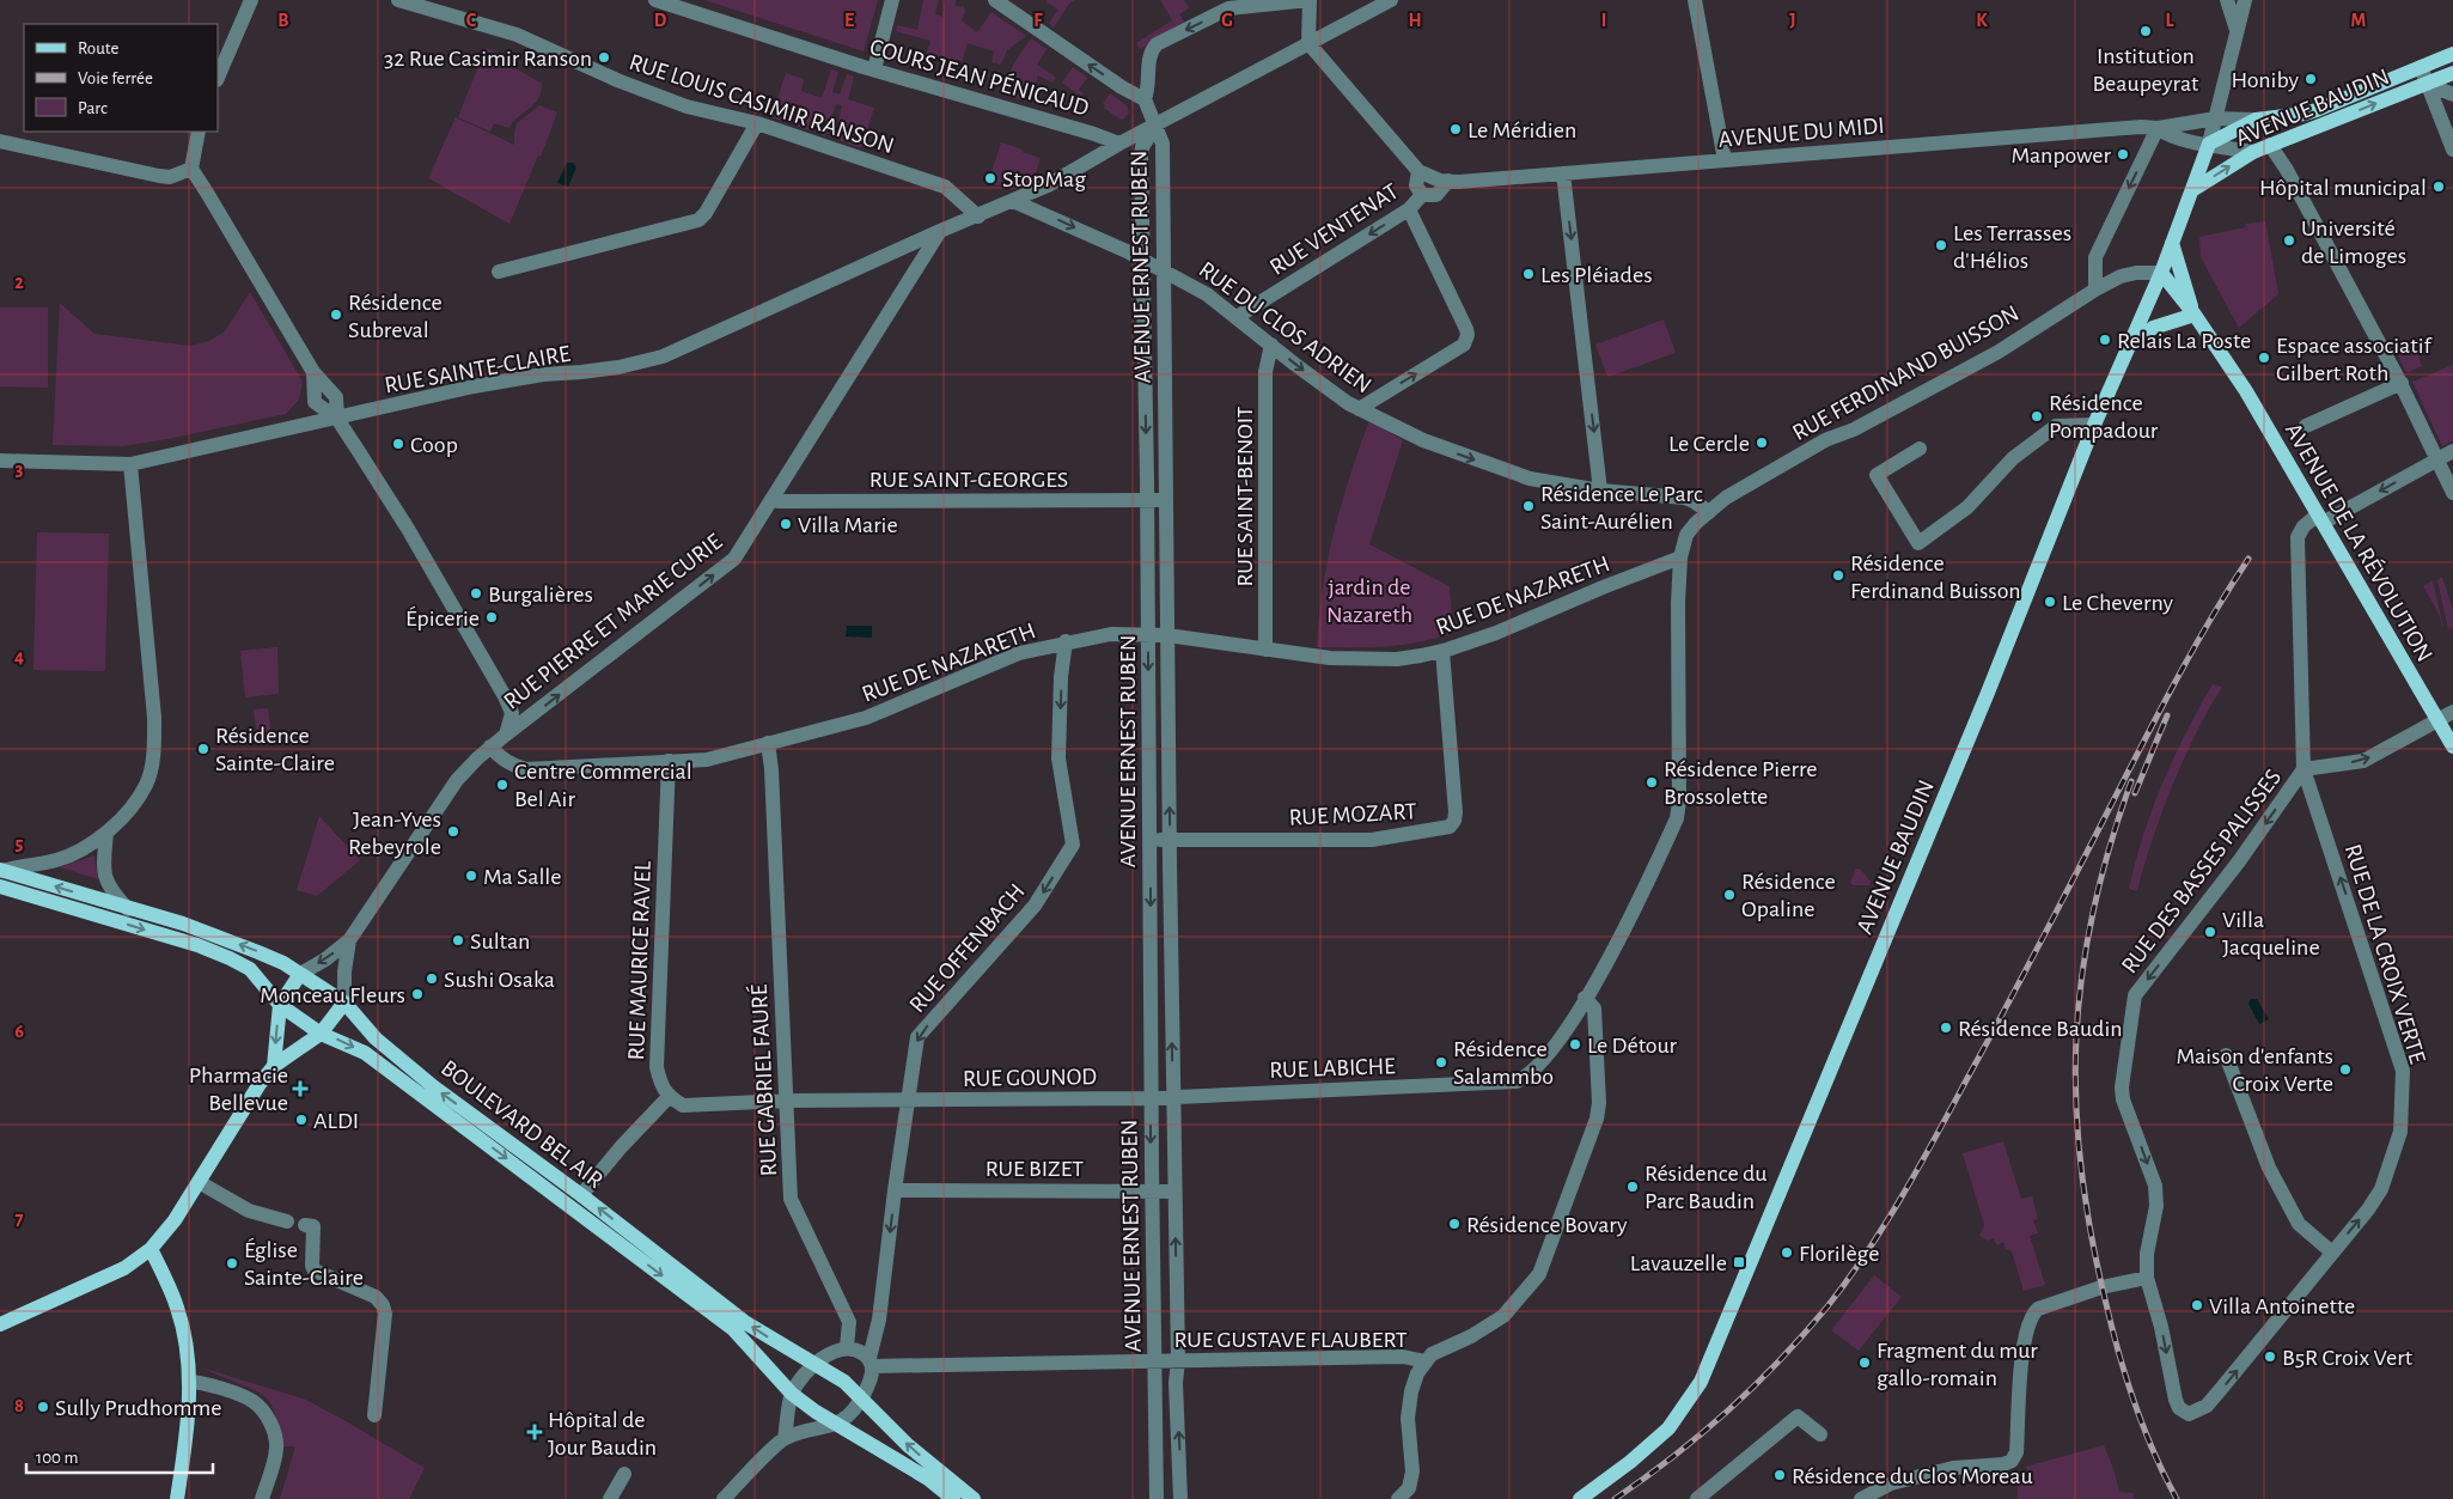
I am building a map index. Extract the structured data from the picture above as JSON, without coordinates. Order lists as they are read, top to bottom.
{
  "streets": {
    "main road": [
      "AVENUE BAUDIN",
      "AVENUE DE LA RÉVOLUTION",
      "RUE PIERRE ET MARIE CURIE",
      "BOULEVARD BEL AIR"
    ],
    "street": [
      "COURS JEAN PÉNICAUD",
      "RUE LOUIS CASIMIR RANSON",
      "AVENUE DU MIDI",
      "RUE VENTENAT",
      "AVENUE ERNEST RUBEN",
      "RUE DU CLOS ADRIEN",
      "RUE SAINTE-CLAIRE",
      "RUE FERDINAND BUISSON",
      "RUE SAINT-GEORGES",
      "RUE SAINT-BENOIT",
      "RUE DE NAZARETH",
      "RUE MOZART",
      "RUE DES BASSES PALISSES",
      "RUE OFFENBACH",
      "RUE DE LA CROIX VERTE",
      "RUE MAURICE RAVEL",
      "RUE LABICHE",
      "RUE GOUNOD",
      "RUE GABRIEL FAURÉ",
      "RUE BIZET",
      "RUE GUSTAVE FLAUBERT"
    ]
  },
  "crossings": [
    ["COURS JEAN PÉNICAUD", "RUE SAINTE-CLAIRE"],
    ["RUE LOUIS CASIMIR RANSON", "RUE SAINTE-CLAIRE"],
    ["AVENUE BAUDIN", "AVENUE DU MIDI"],
    ["AVENUE BAUDIN", "RUE FERDINAND BUISSON"],
    ["RUE VENTENAT", "RUE DU CLOS ADRIEN"],
    ["AVENUE ERNEST RUBEN", "RUE DU CLOS ADRIEN"],
    ["AVENUE ERNEST RUBEN", "RUE SAINTE-CLAIRE"],
    ["AVENUE ERNEST RUBEN", "RUE SAINT-GEORGES"],
    ["AVENUE ERNEST RUBEN", "RUE DE NAZARETH"],
    ["AVENUE ERNEST RUBEN", "RUE MOZART"],
    ["AVENUE ERNEST RUBEN", "RUE LABICHE"],
    ["AVENUE ERNEST RUBEN", "RUE GOUNOD"],
    ["AVENUE ERNEST RUBEN", "RUE BIZET"],
    ["AVENUE ERNEST RUBEN", "RUE GUSTAVE FLAUBERT"],
    ["RUE DU CLOS ADRIEN", "RUE SAINTE-CLAIRE"],
    ["RUE DU CLOS ADRIEN", "RUE FERDINAND BUISSON"],
    ["RUE DU CLOS ADRIEN", "RUE SAINT-BENOIT"],
    ["RUE SAINTE-CLAIRE", "RUE PIERRE ET MARIE CURIE"],
    ["RUE SAINT-GEORGES", "RUE PIERRE ET MARIE CURIE"],
    ["RUE SAINT-BENOIT", "RUE DE NAZARETH"],
    ["AVENUE DE LA RÉVOLUTION", "RUE DE LA CROIX VERTE"],
    ["RUE DE NAZARETH", "RUE PIERRE ET MARIE CURIE"],
    ["RUE DE NAZARETH", "RUE MOZART"],
    ["RUE DE NAZARETH", "RUE OFFENBACH"],
    ["RUE DE NAZARETH", "RUE MAURICE RAVEL"],
    ["RUE DE NAZARETH", "RUE GABRIEL FAURÉ"],
    ["RUE PIERRE ET MARIE CURIE", "BOULEVARD BEL AIR"],
    ["RUE DES BASSES PALISSES", "RUE DE LA CROIX VERTE"],
    ["RUE OFFENBACH", "RUE GOUNOD"],
    ["RUE OFFENBACH", "BOULEVARD BEL AIR"],
    ["RUE OFFENBACH", "RUE BIZET"],
    ["RUE OFFENBACH", "RUE GUSTAVE FLAUBERT"],
    ["RUE LABICHE", "RUE GOUNOD"]
  ],
  "one_way": [
    "RUE VENTENAT",
    "RUE DU CLOS ADRIEN",
    "RUE DES BASSES PALISSES",
    "RUE OFFENBACH"
  ],
  "parks": ["jardin de Nazareth"],
  "places": {
    "other": [
      "Institution Beaupeyrat",
      "32 Rue Casimir Ranson",
      "Honiby",
      "Le Méridien",
      "Manpower",
      "StopMag",
      "Hôpital municipal",
      "Université de Limoges",
      "Les Terrasses d'Hélios",
      "Les Pléiades",
      "Résidence Subreval",
      "Relais La Poste",
      "Espace associatif Gilbert Roth",
      "Résidence Pompadour",
      "Le Cercle",
      "Coop",
      "Résidence Le Parc Saint-Aurélien",
      "Villa Marie",
      "Résidence Ferdinand Buisson",
      "Burgalières",
      "Le Cheverny",
      "Épicerie",
      "Résidence Sainte-Claire",
      "Résidence Pierre Brossolette",
      "Centre Commercial Bel Air",
      "Jean-Yves Rebeyrole",
      "Ma Salle",
      "Résidence Opaline",
      "Villa Jacqueline",
      "Sultan",
      "Sushi Osaka",
      "Monceau Fleurs",
      "Résidence Baudin",
      "Le Détour",
      "Résidence Salammbo",
      "Maison d'enfants Croix Verte",
      "ALDI",
      "Résidence du Parc Baudin",
      "Résidence Bovary",
      "Florilège",
      "Église Sainte-Claire",
      "Villa Antoinette",
      "B5R Croix Vert",
      "Fragment du mur gallo-romain",
      "Sully Prudhomme",
      "Résidence du Clos Moreau"
    ],
    "health": ["Pharmacie Bellevue", "Hôpital de Jour Baudin"],
    "transit": ["Lavauzelle"]
  },
  "legend": ["Route", "Voie ferrée", "Parc"],
  "scale_bar": "100 m",
  "grid": {
    "columns": [
      "B",
      "C",
      "D",
      "E",
      "F",
      "G",
      "H",
      "I",
      "J",
      "K",
      "L",
      "M"
    ],
    "rows": [
      "2",
      "3",
      "4",
      "5",
      "6",
      "7",
      "8"
    ]
  }
}
